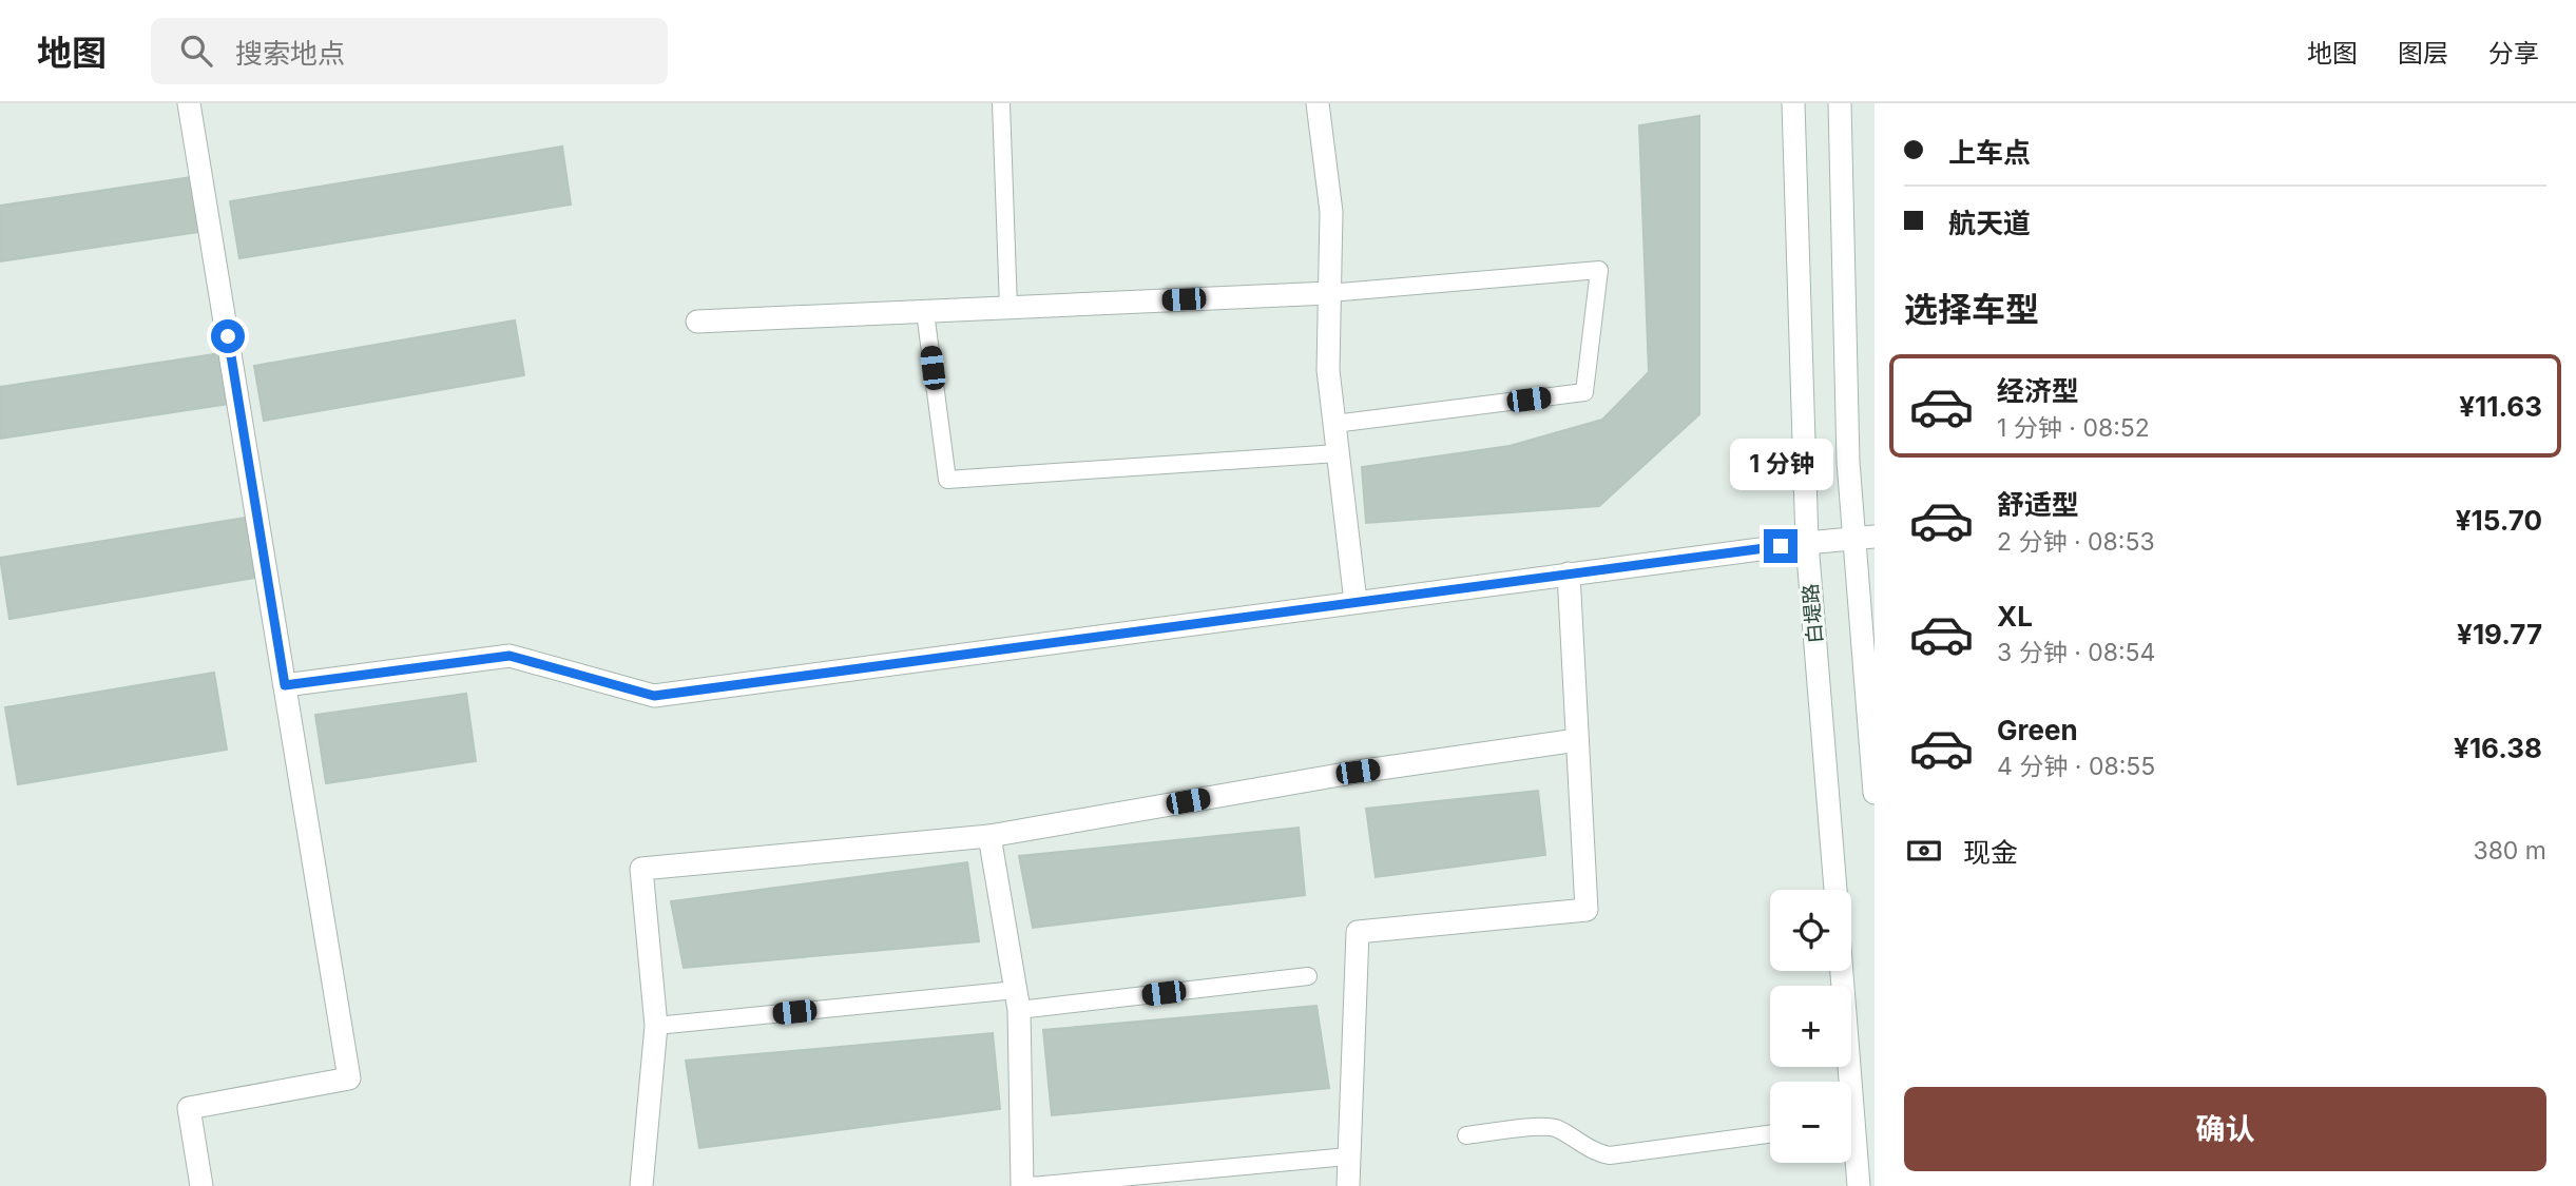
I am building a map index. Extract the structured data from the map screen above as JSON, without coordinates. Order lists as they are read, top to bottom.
{
  "streets": {
    "street": ["白堤路"]
  },
  "page": {
    "header": "地图",
    "search": "搜索地点",
    "nav": ["地图", "图层", "分享"],
    "banner": ["上车点", "航天道"],
    "heading": "选择车型",
    "list": [
      {
        "name": "经济型",
        "note": "1 分钟 · 08:52",
        "value": "¥11.63"
      },
      {
        "name": "舒适型",
        "note": "2 分钟 · 08:53",
        "value": "¥15.70"
      },
      {
        "name": "XL",
        "note": "3 分钟 · 08:54",
        "value": "¥19.77"
      },
      {
        "name": "Green",
        "note": "4 分钟 · 08:55",
        "value": "¥16.38"
      }
    ],
    "bubble": "1 分钟",
    "pay": ["现金", "380 m"],
    "map_buttons": ["+", "−"],
    "buttons": "确认"
  }
}
